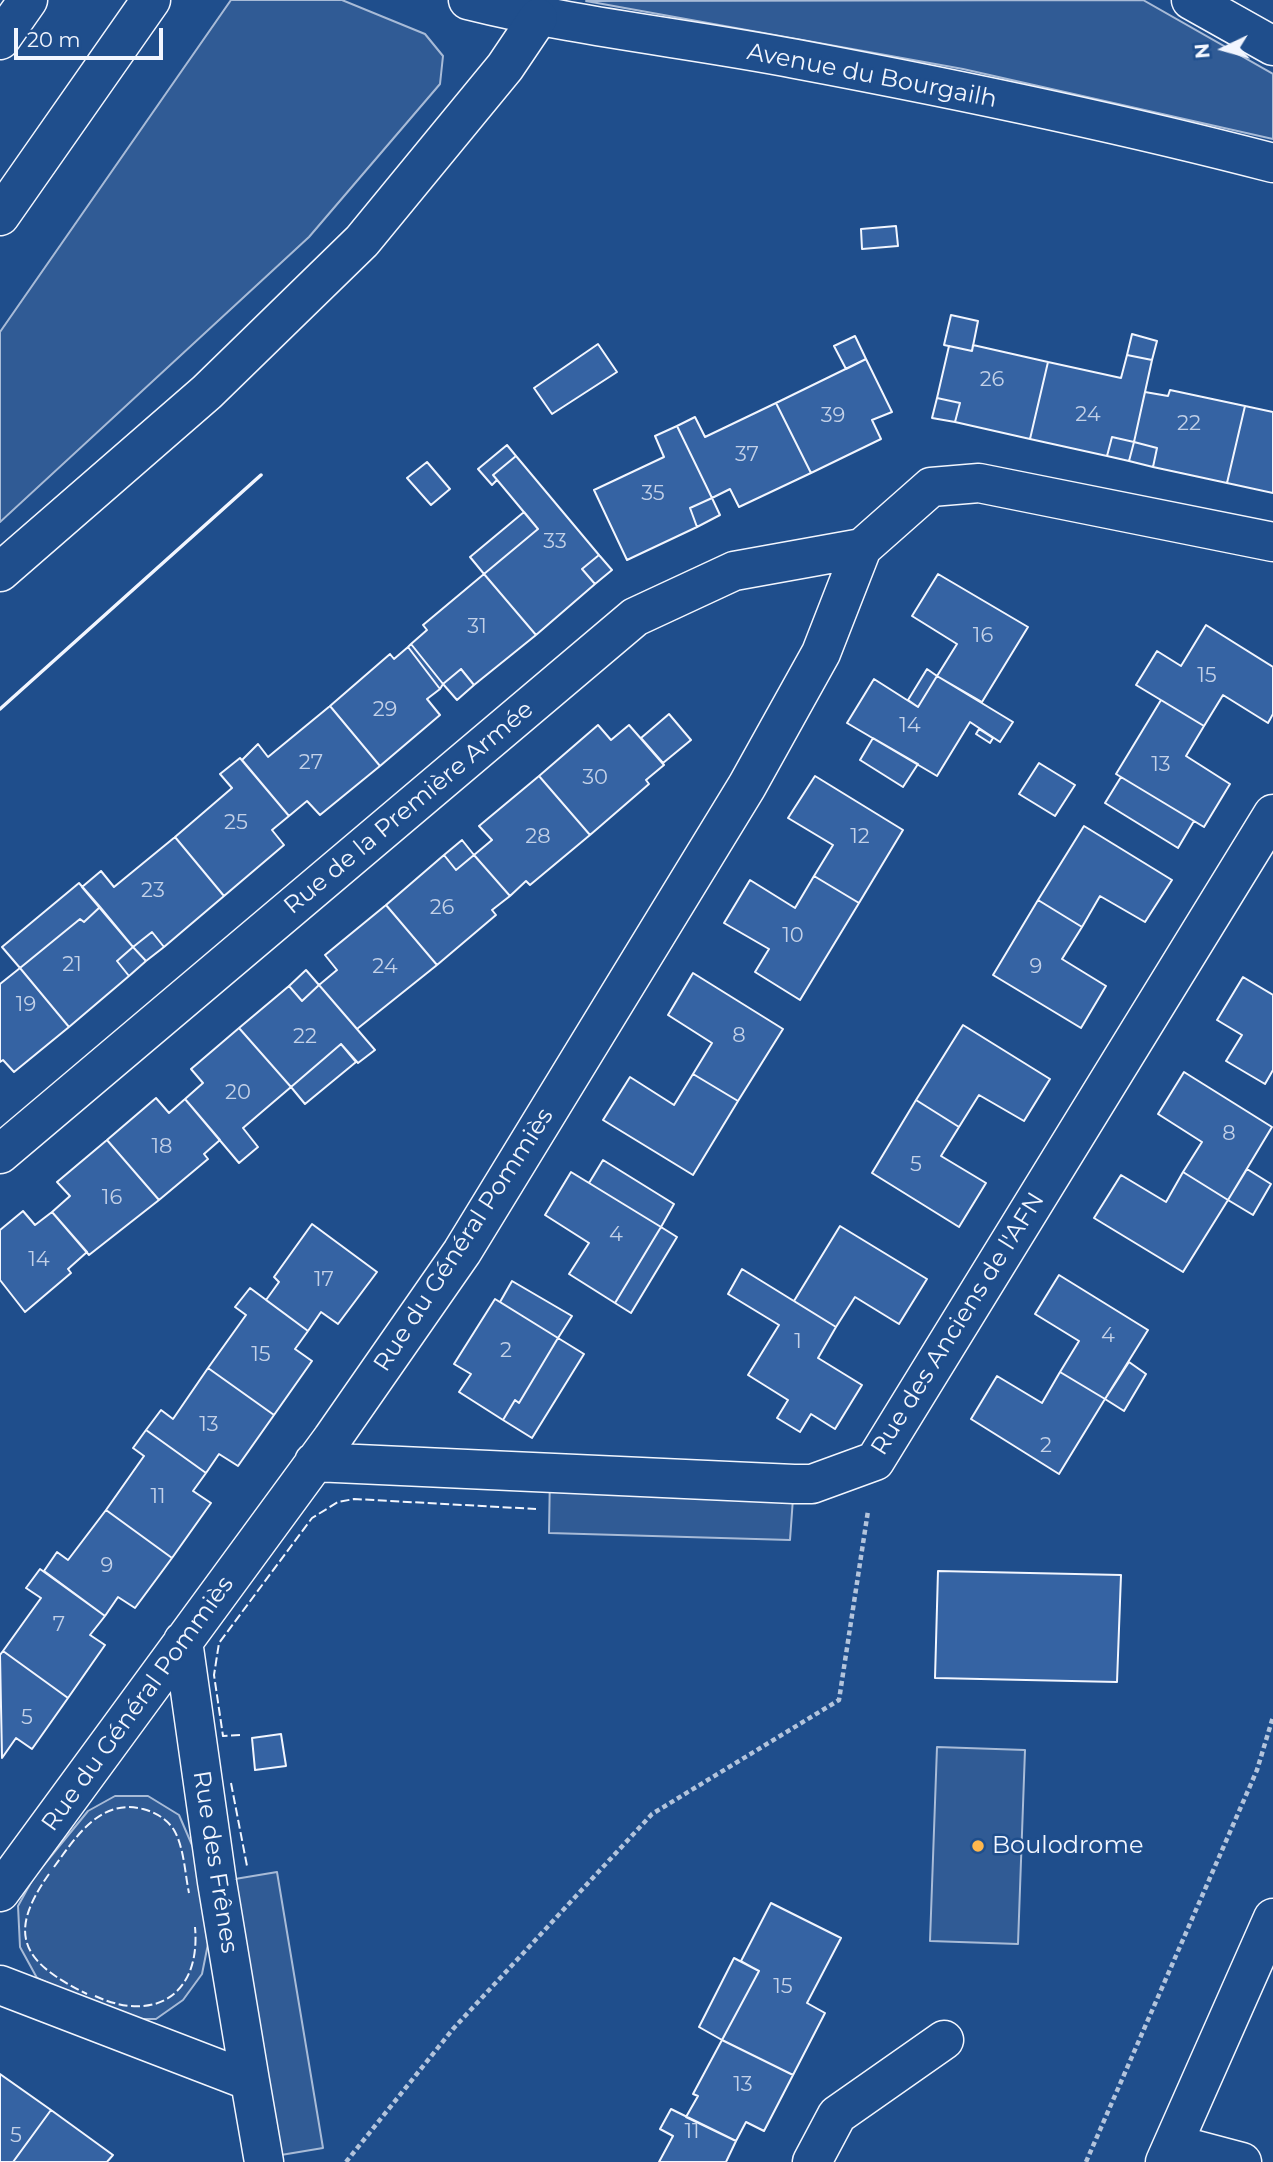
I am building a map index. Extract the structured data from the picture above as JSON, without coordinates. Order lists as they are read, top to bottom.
{
  "streets": {
    "main road": [
      "Avenue du Bourgailh",
      "Rue de la Première Armée",
      "Rue du Général Pommiès",
      "Rue des Anciens de l'AFN",
      "Rue des Frênes"
    ]
  },
  "crossings": [
    ["Rue de la Première Armée", "Rue du Général Pommiès"],
    ["Rue du Général Pommiès", "Rue des Anciens de l'AFN"],
    ["Rue du Général Pommiès", "Rue des Frênes"]
  ],
  "places": ["Boulodrome"],
  "house_numbers": [
    "26",
    "24",
    "39",
    "22",
    "37",
    "35",
    "33",
    "31",
    "16",
    "15",
    "29",
    "14",
    "27",
    "13",
    "30",
    "25",
    "28",
    "12",
    "23",
    "26",
    "10",
    "21",
    "24",
    "9",
    "19",
    "8",
    "22",
    "20",
    "8",
    "18",
    "5",
    "16",
    "4",
    "14",
    "17",
    "4",
    "1",
    "2",
    "15",
    "13",
    "2",
    "11",
    "9",
    "7",
    "5",
    "15",
    "13",
    "11",
    "5"
  ],
  "scale_bar": "20 m",
  "north": "left"
}
